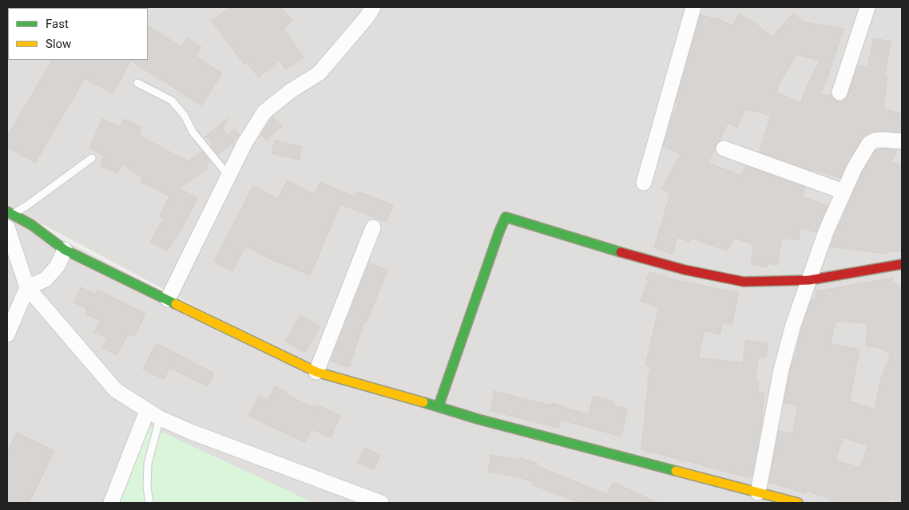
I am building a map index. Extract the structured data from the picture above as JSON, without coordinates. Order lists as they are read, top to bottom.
{
  "legend": ["Fast", "Slow"]
}
